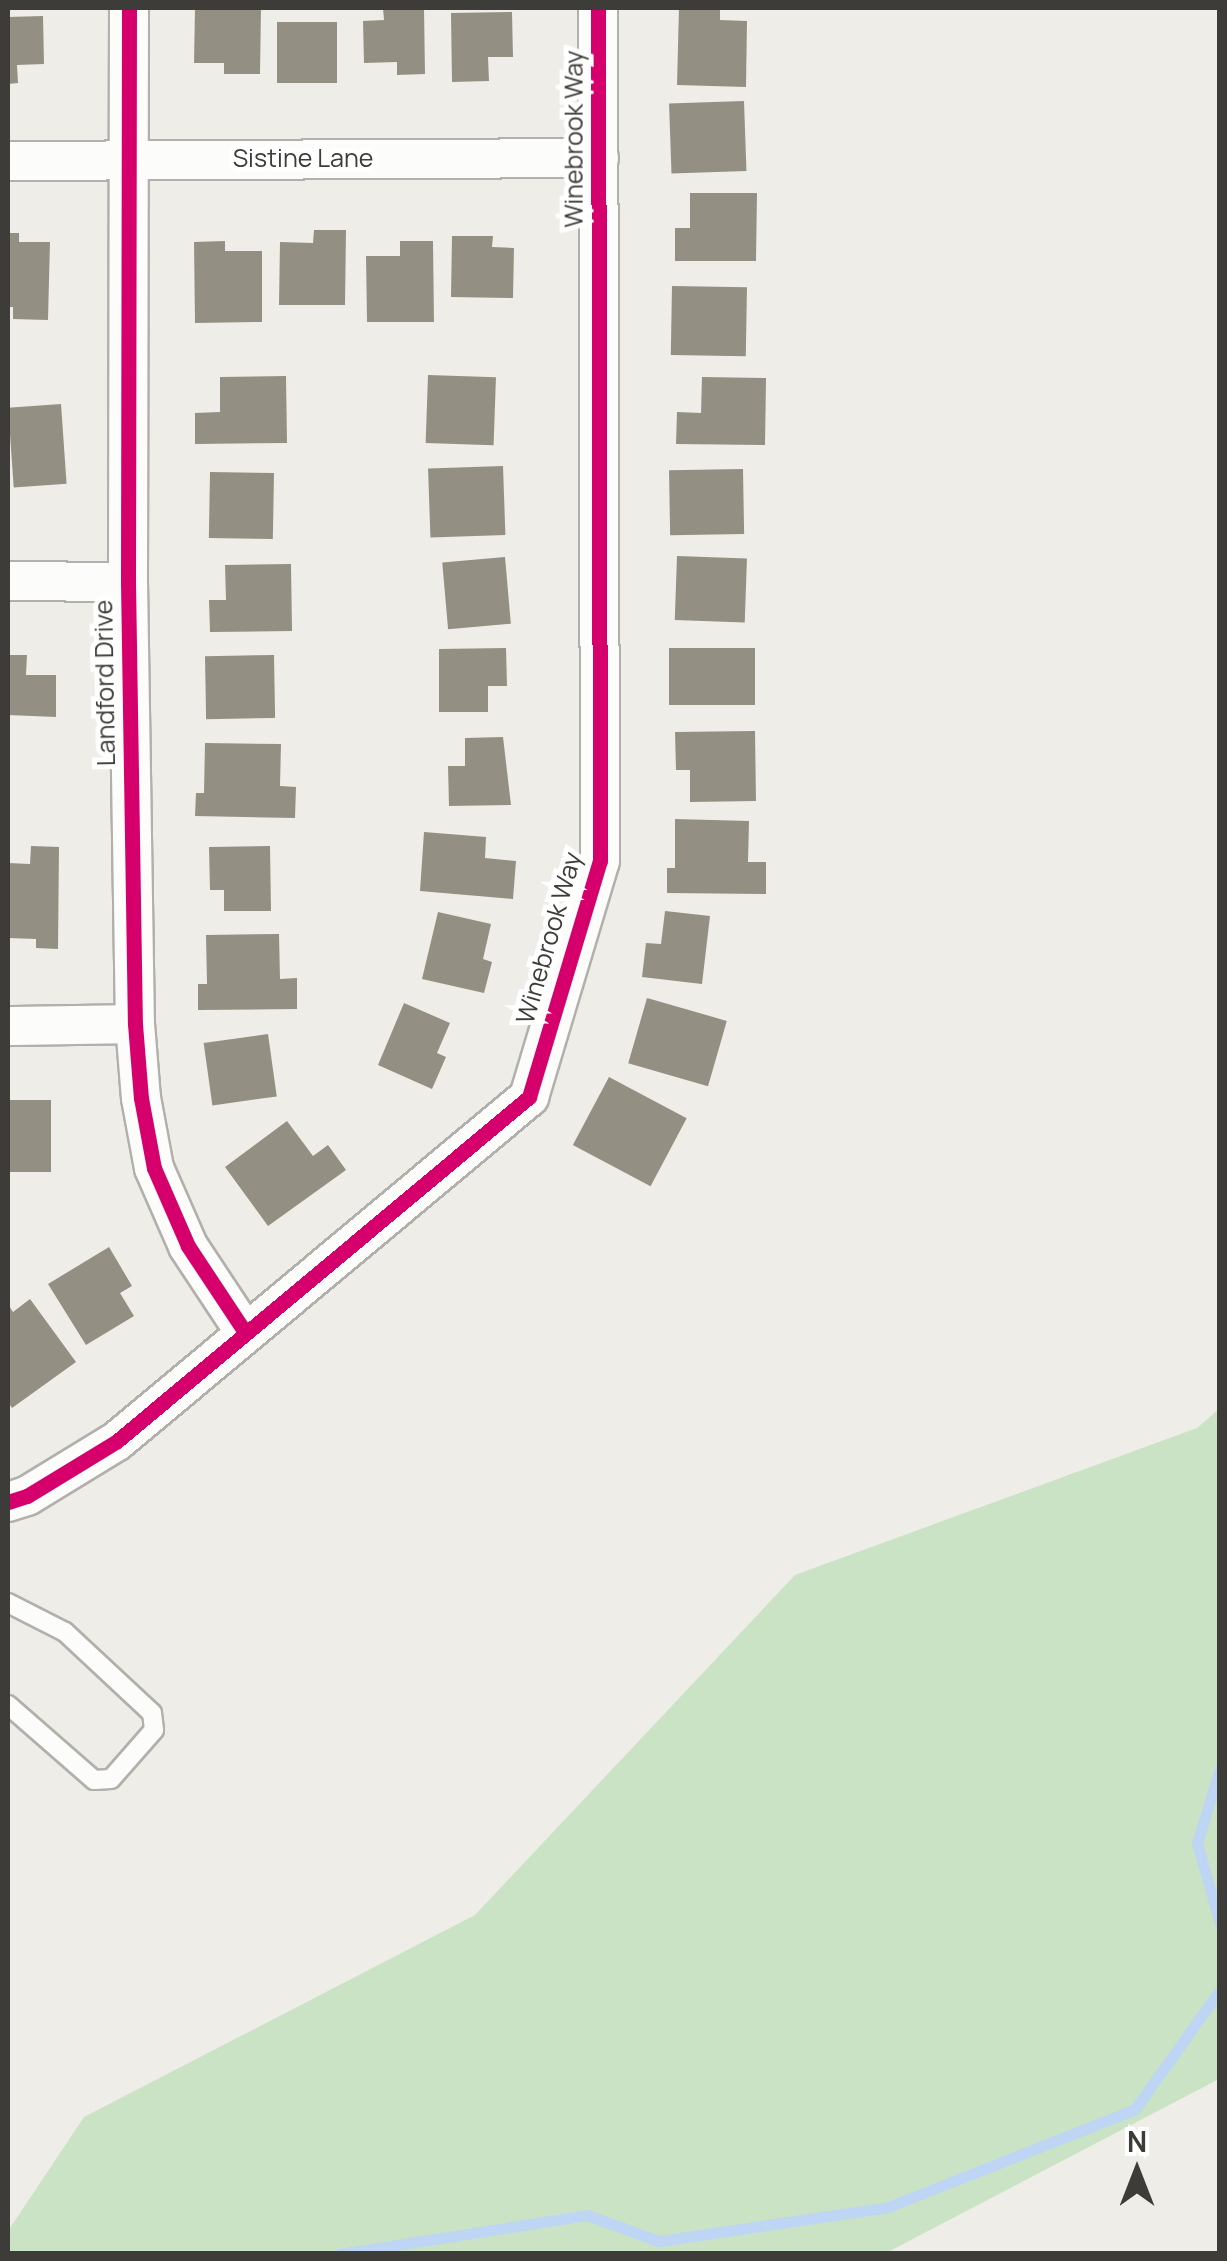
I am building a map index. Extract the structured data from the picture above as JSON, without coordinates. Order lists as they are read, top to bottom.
{
  "streets": {
    "street": ["Winebrook Way", "Sistine Lane", "Landford Drive"]
  },
  "crossings": [
    ["Winebrook Way", "Sistine Lane"],
    ["Winebrook Way", "Landford Drive"],
    ["Sistine Lane", "Landford Drive"]
  ],
  "north": "top"
}
